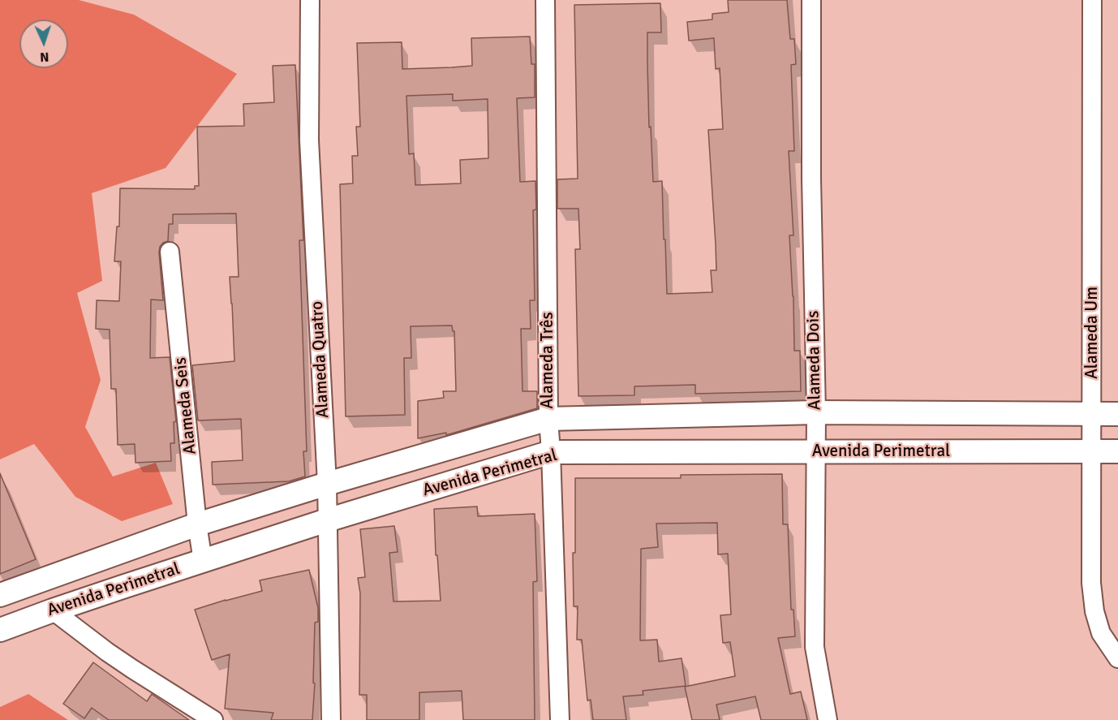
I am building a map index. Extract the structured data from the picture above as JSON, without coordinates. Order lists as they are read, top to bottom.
{
  "streets": {
    "street": [
      "Alameda Um",
      "Alameda Quatro",
      "Alameda Três",
      "Alameda Dois",
      "Alameda Seis",
      "Avenida Perimetral"
    ]
  },
  "crossings": [
    ["Alameda Um", "Avenida Perimetral"],
    ["Alameda Quatro", "Avenida Perimetral"],
    ["Alameda Três", "Avenida Perimetral"],
    ["Alameda Dois", "Avenida Perimetral"],
    ["Alameda Seis", "Avenida Perimetral"]
  ],
  "north": "bottom"
}
